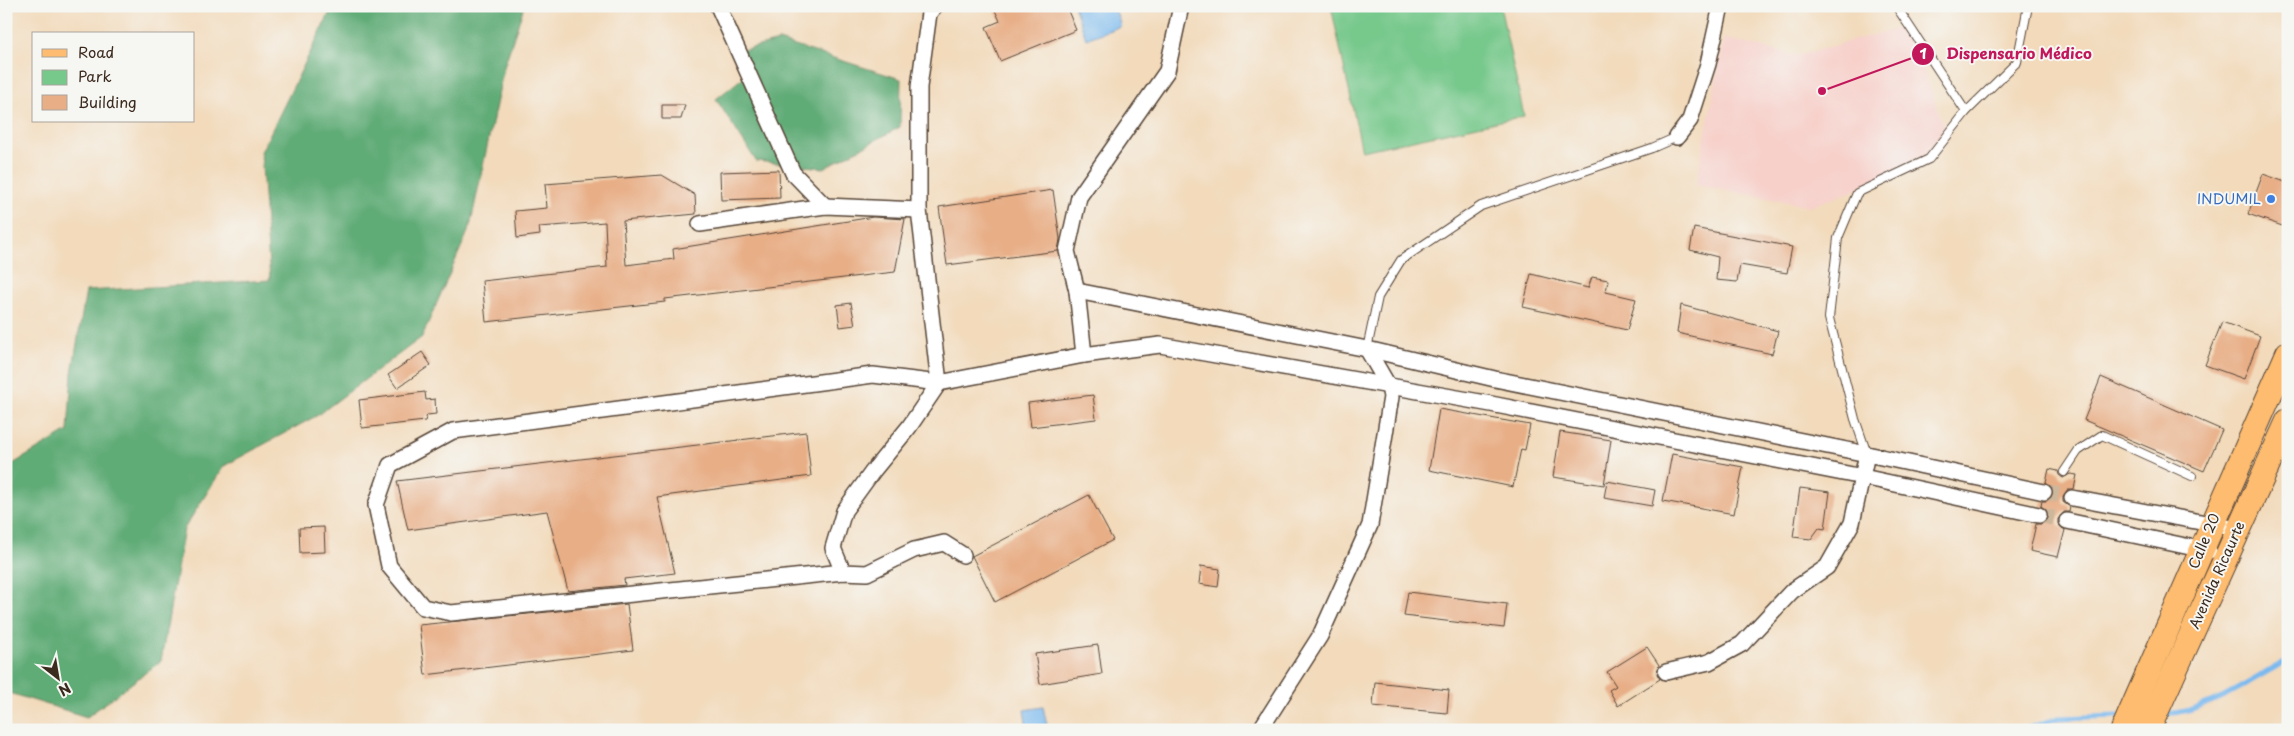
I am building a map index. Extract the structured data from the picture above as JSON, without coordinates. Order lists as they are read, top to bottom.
{
  "streets": {
    "main road": ["Calle 20", "Avenida Ricaurte"]
  },
  "places": ["Dispensario Médico", "INDUMIL"],
  "legend": ["Road", "Park", "Building"],
  "north": "bottom right"
}
